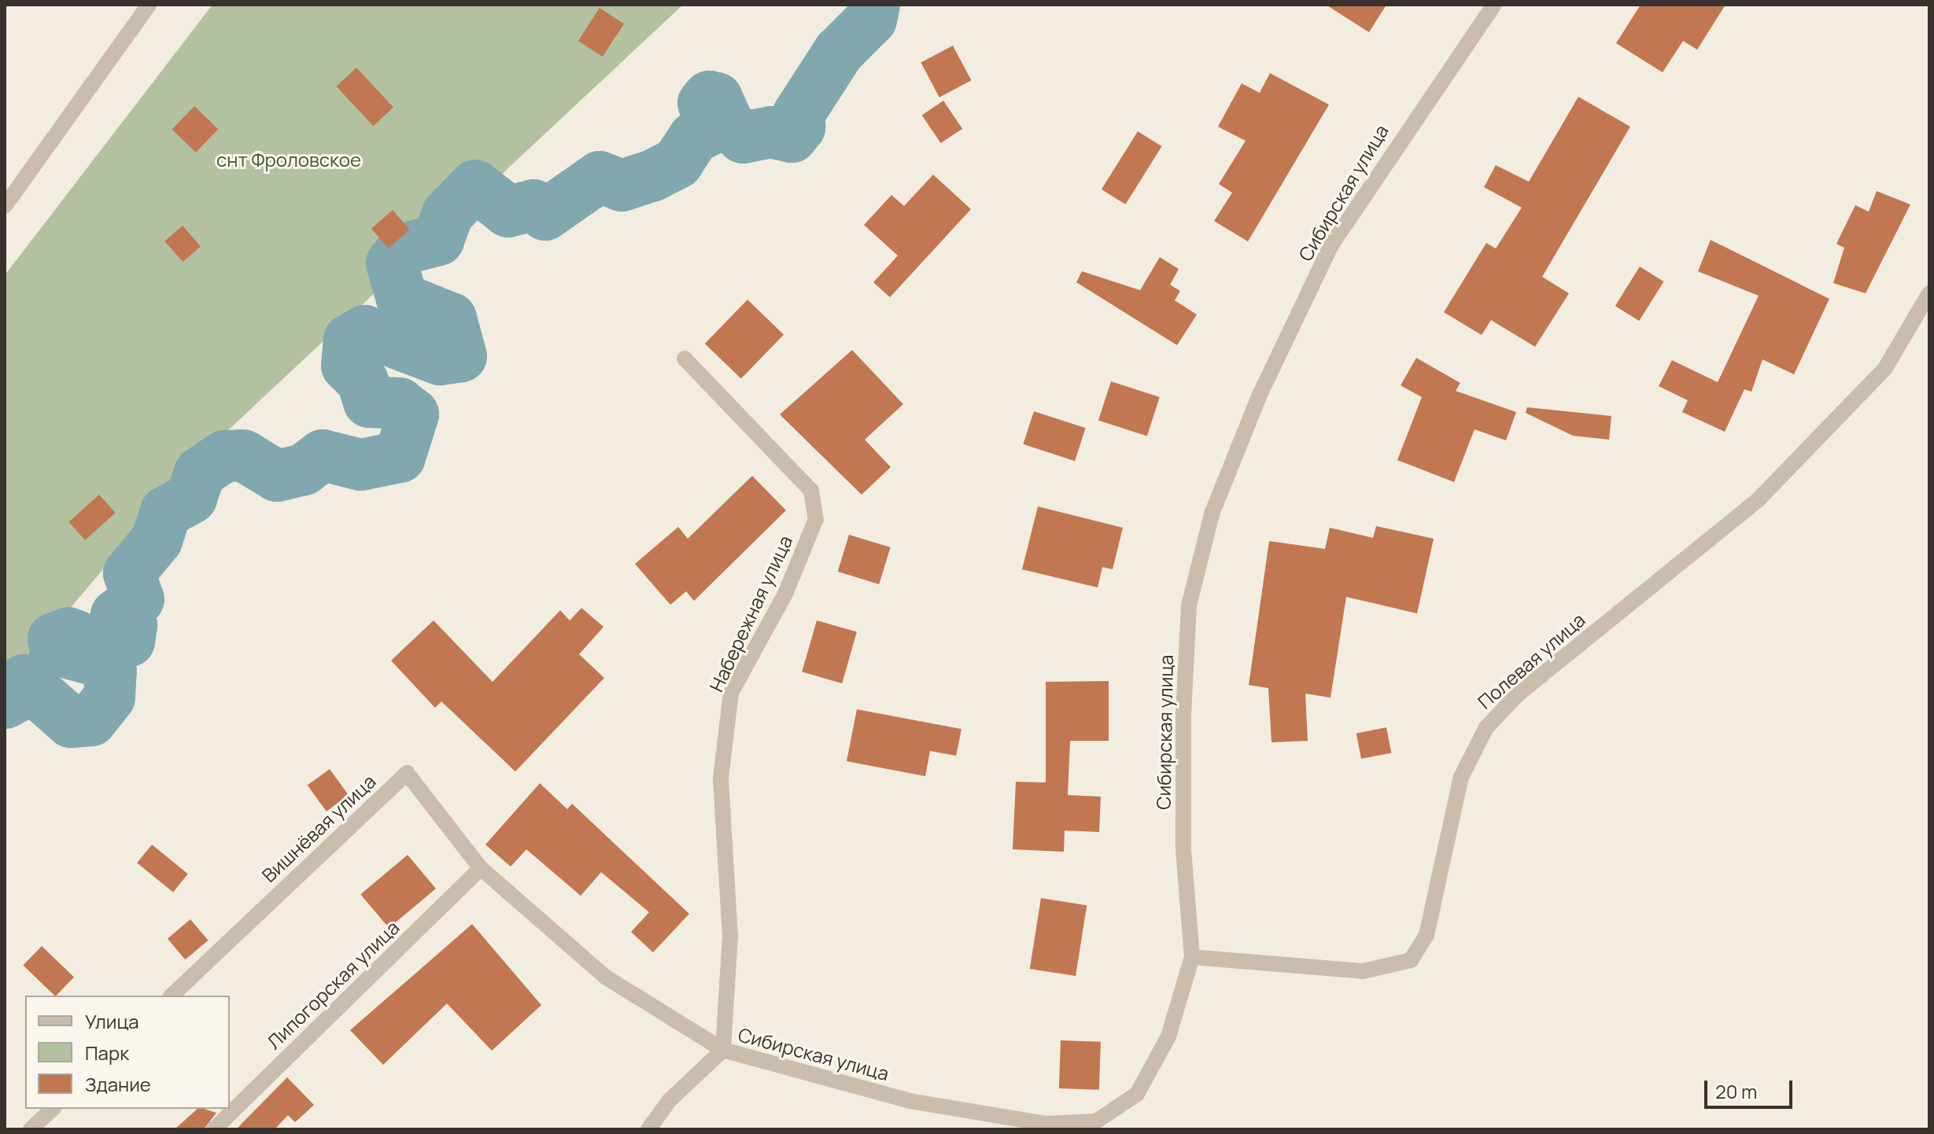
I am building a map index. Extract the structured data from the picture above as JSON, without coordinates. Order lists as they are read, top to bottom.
{
  "streets": {
    "street": [
      "Сибирская улица",
      "Набережная улица",
      "Полевая улица",
      "Вишнёвая улица",
      "Липогорская улица"
    ]
  },
  "crossings": [
    ["Сибирская улица", "Набережная улица"],
    ["Сибирская улица", "Полевая улица"],
    ["Сибирская улица", "Вишнёвая улица"],
    ["Сибирская улица", "Липогорская улица"],
    ["Вишнёвая улица", "Липогорская улица"]
  ],
  "parks": ["снт Фроловское"],
  "legend": ["Улица", "Парк", "Здание"],
  "scale_bar": "20 m"
}
